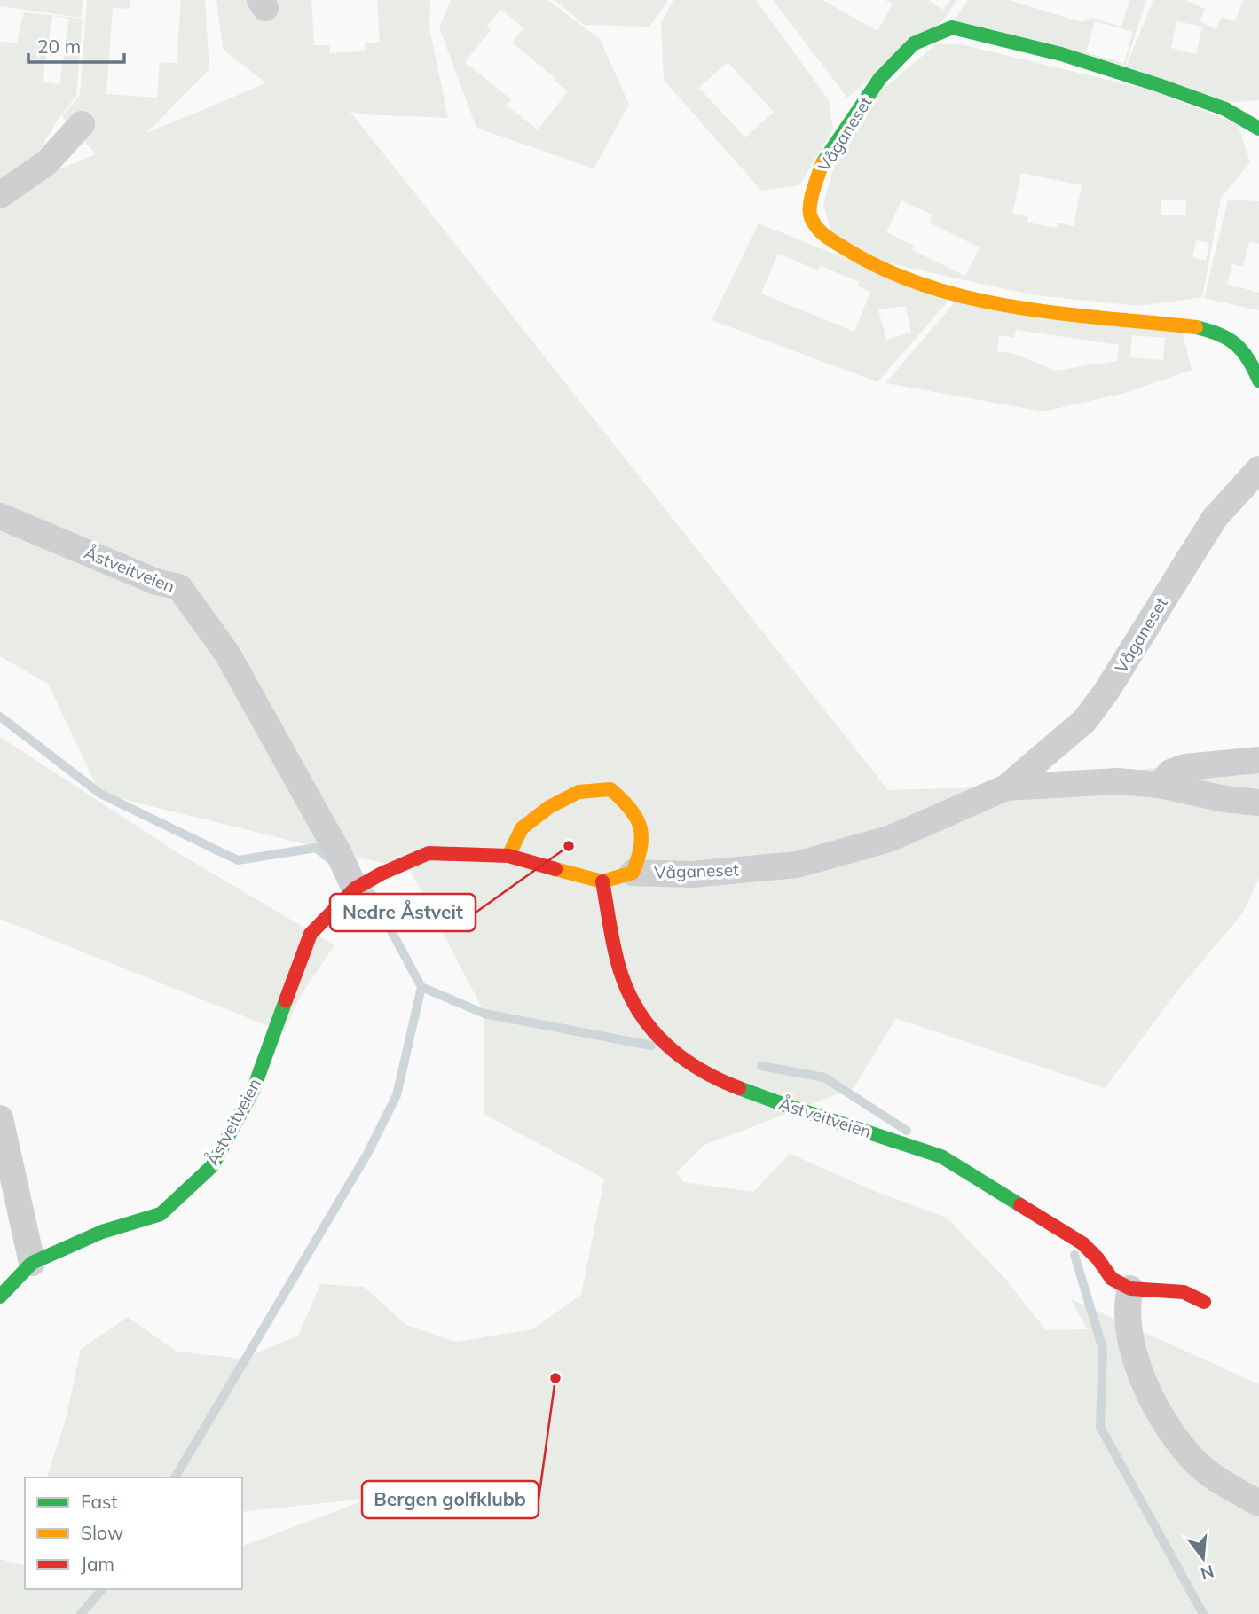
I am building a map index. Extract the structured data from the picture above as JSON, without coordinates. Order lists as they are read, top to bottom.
{
  "streets": {
    "street": ["Våganeset", "Åstveitveien"]
  },
  "places": ["Nedre Åstveit", "Bergen golfklubb"],
  "legend": ["Fast", "Slow", "Jam"],
  "scale_bar": "20 m",
  "north": "bottom"
}
